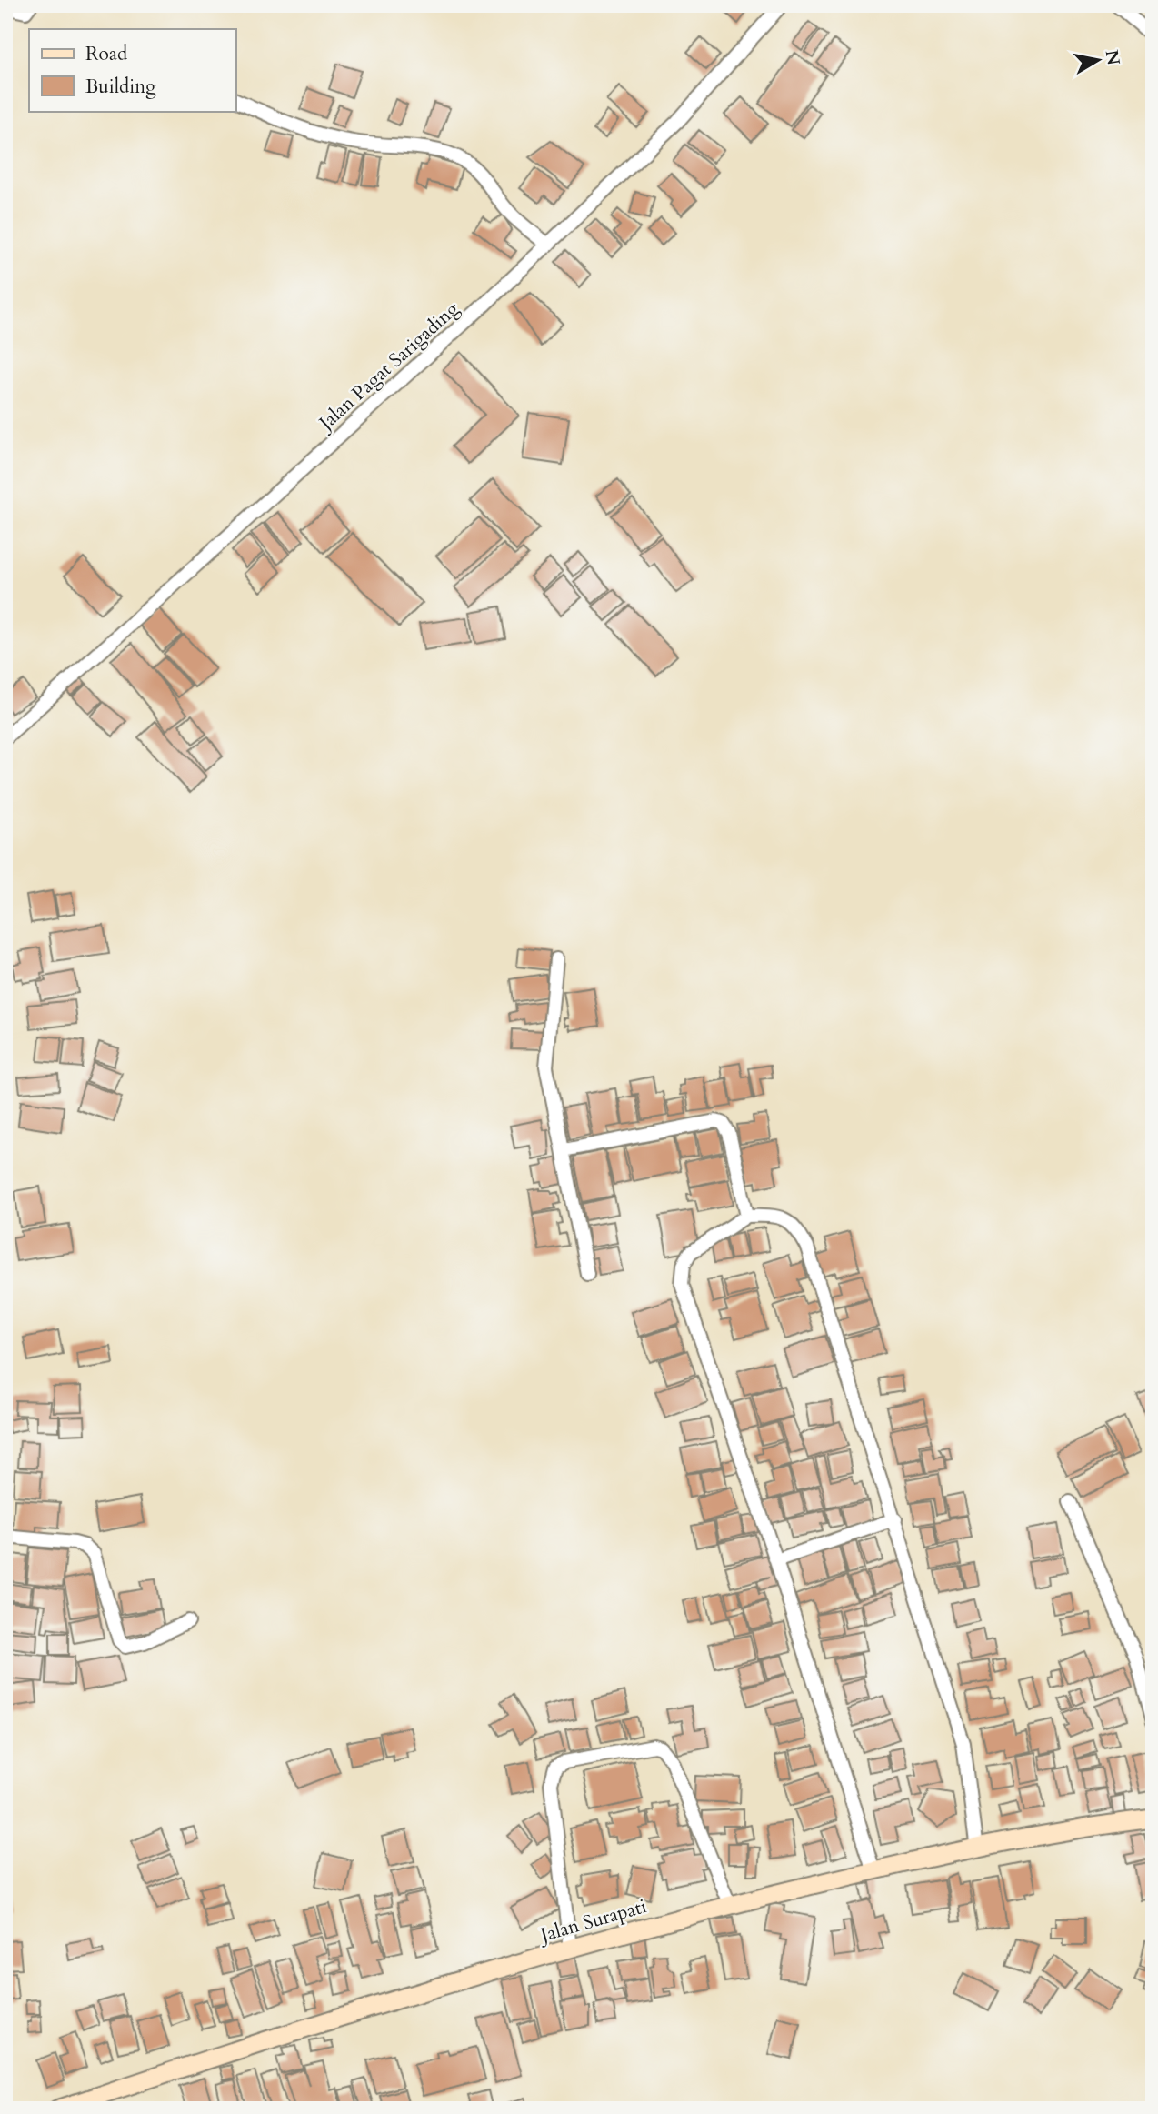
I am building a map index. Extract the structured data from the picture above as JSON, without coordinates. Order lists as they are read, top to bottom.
{
  "streets": {
    "street": ["Jalan Pagat Sarigading", "Jalan Surapati"]
  },
  "legend": ["Road", "Building"],
  "north": "right"
}
